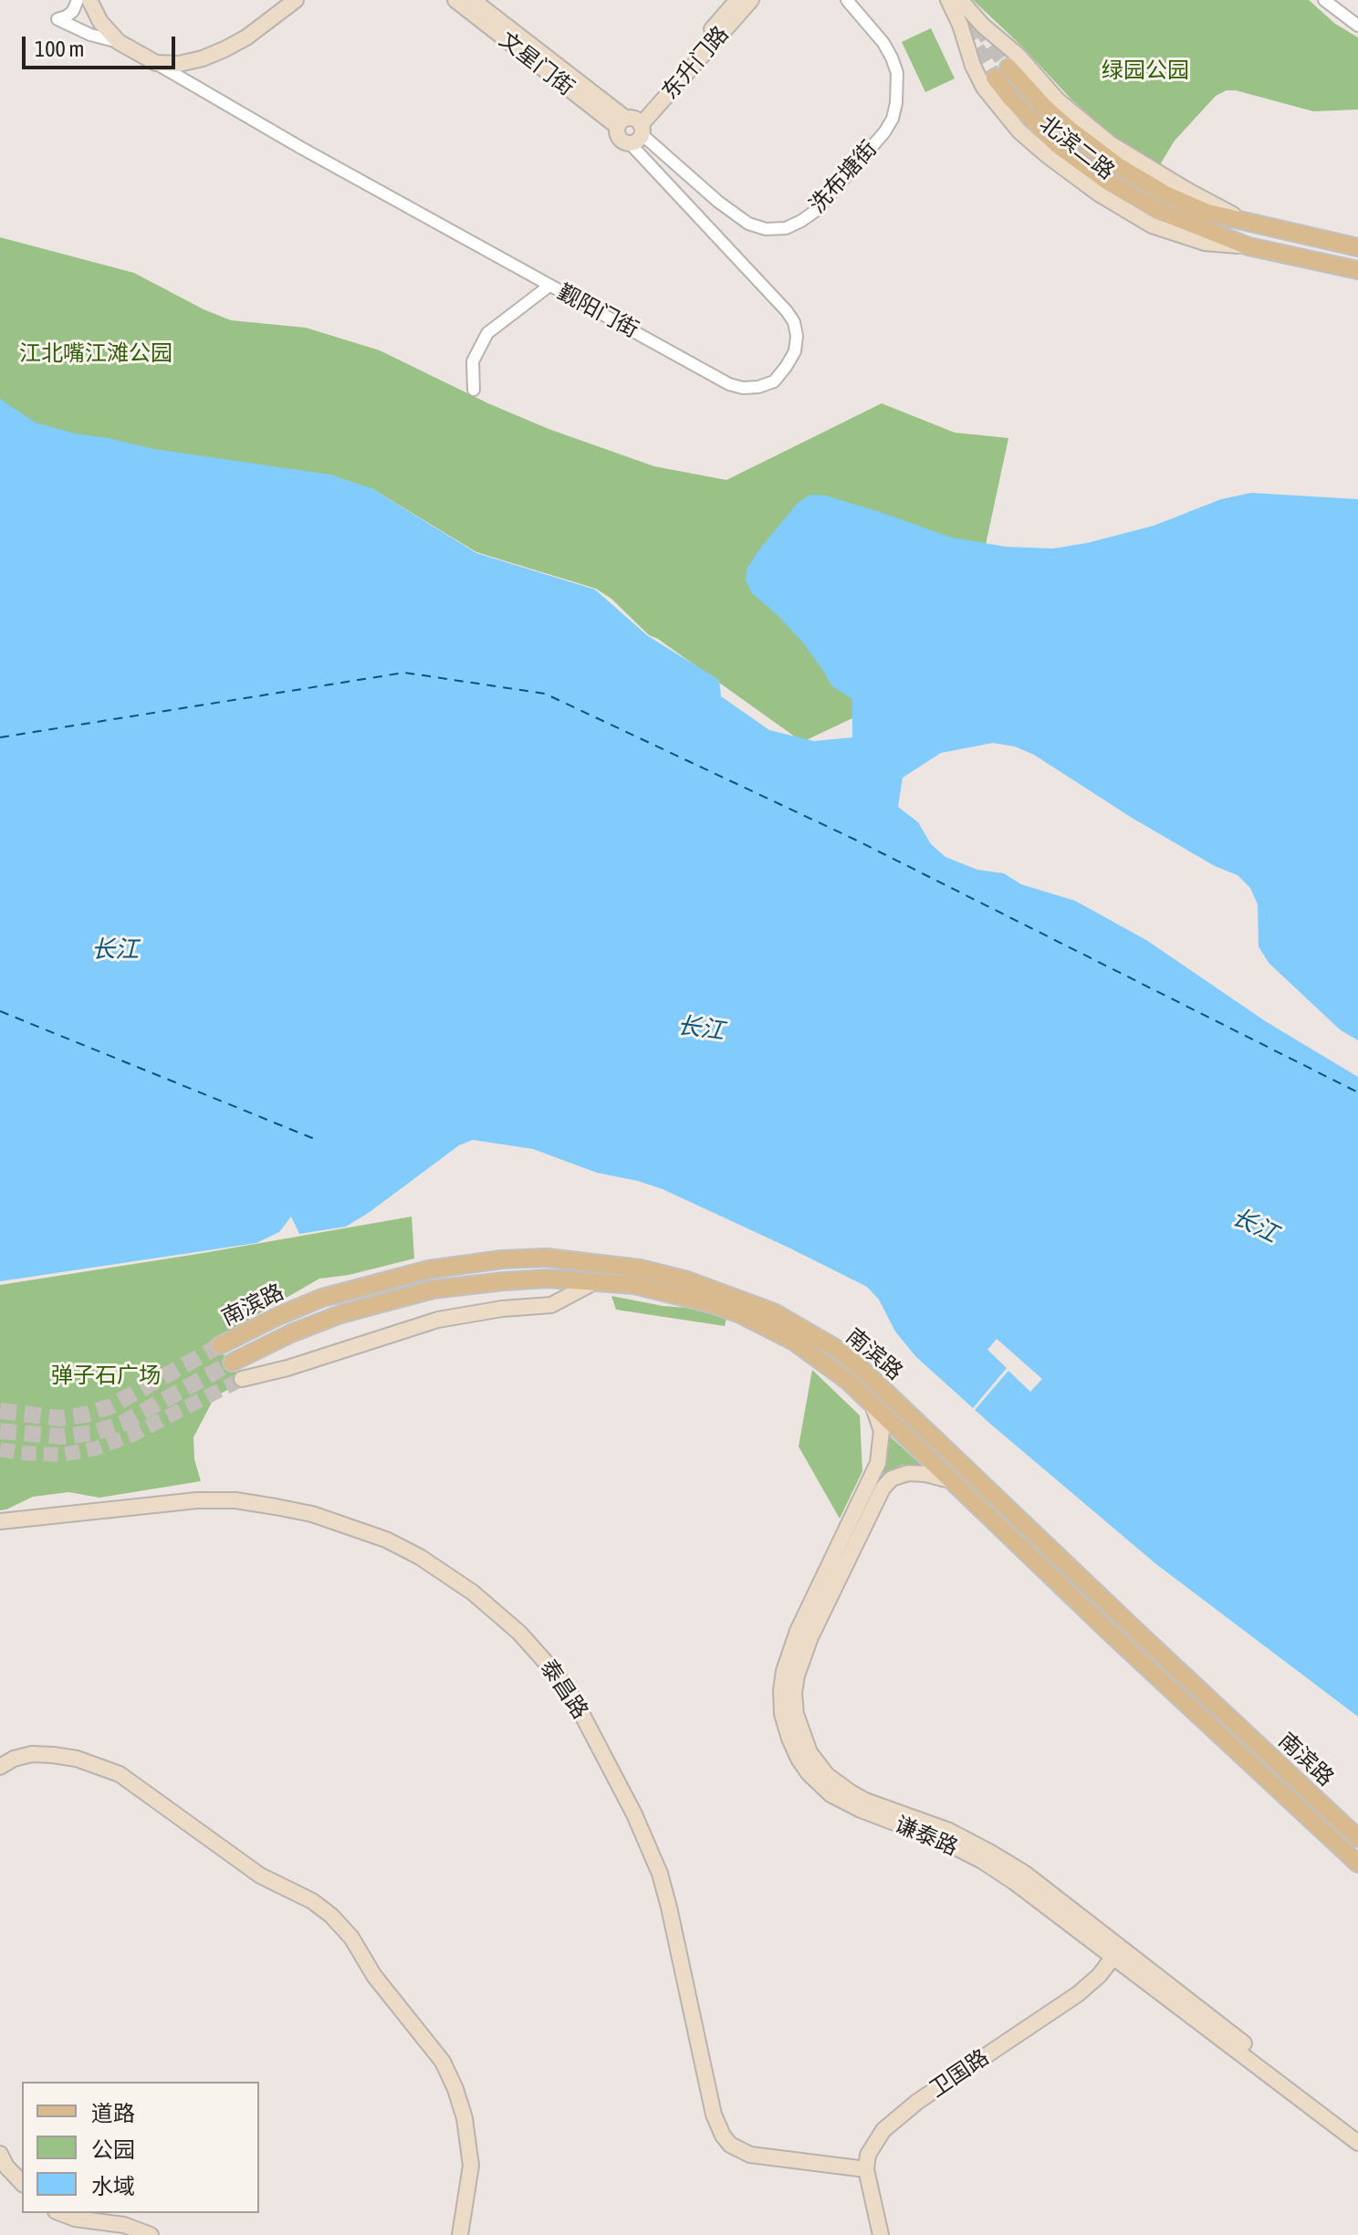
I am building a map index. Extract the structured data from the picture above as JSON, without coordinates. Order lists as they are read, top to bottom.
{
  "streets": {
    "main road": ["北滨二路", "南滨路"],
    "street": [
      "东升门路",
      "文星门街",
      "洗布塘街",
      "觐阳门街",
      "泰昌路",
      "谦泰路",
      "卫国路"
    ]
  },
  "crossings": [
    ["东升门路", "文星门街"],
    ["东升门路", "洗布塘街"],
    ["东升门路", "觐阳门街"],
    ["文星门街", "洗布塘街"],
    ["文星门街", "觐阳门街"],
    ["洗布塘街", "觐阳门街"],
    ["南滨路", "谦泰路"],
    ["泰昌路", "卫国路"],
    ["谦泰路", "卫国路"]
  ],
  "water": ["长江"],
  "parks": ["绿园公园", "江北嘴江滩公园", "弹子石广场"],
  "legend": ["道路", "公园", "水域"],
  "scale_bar": "100 m"
}
